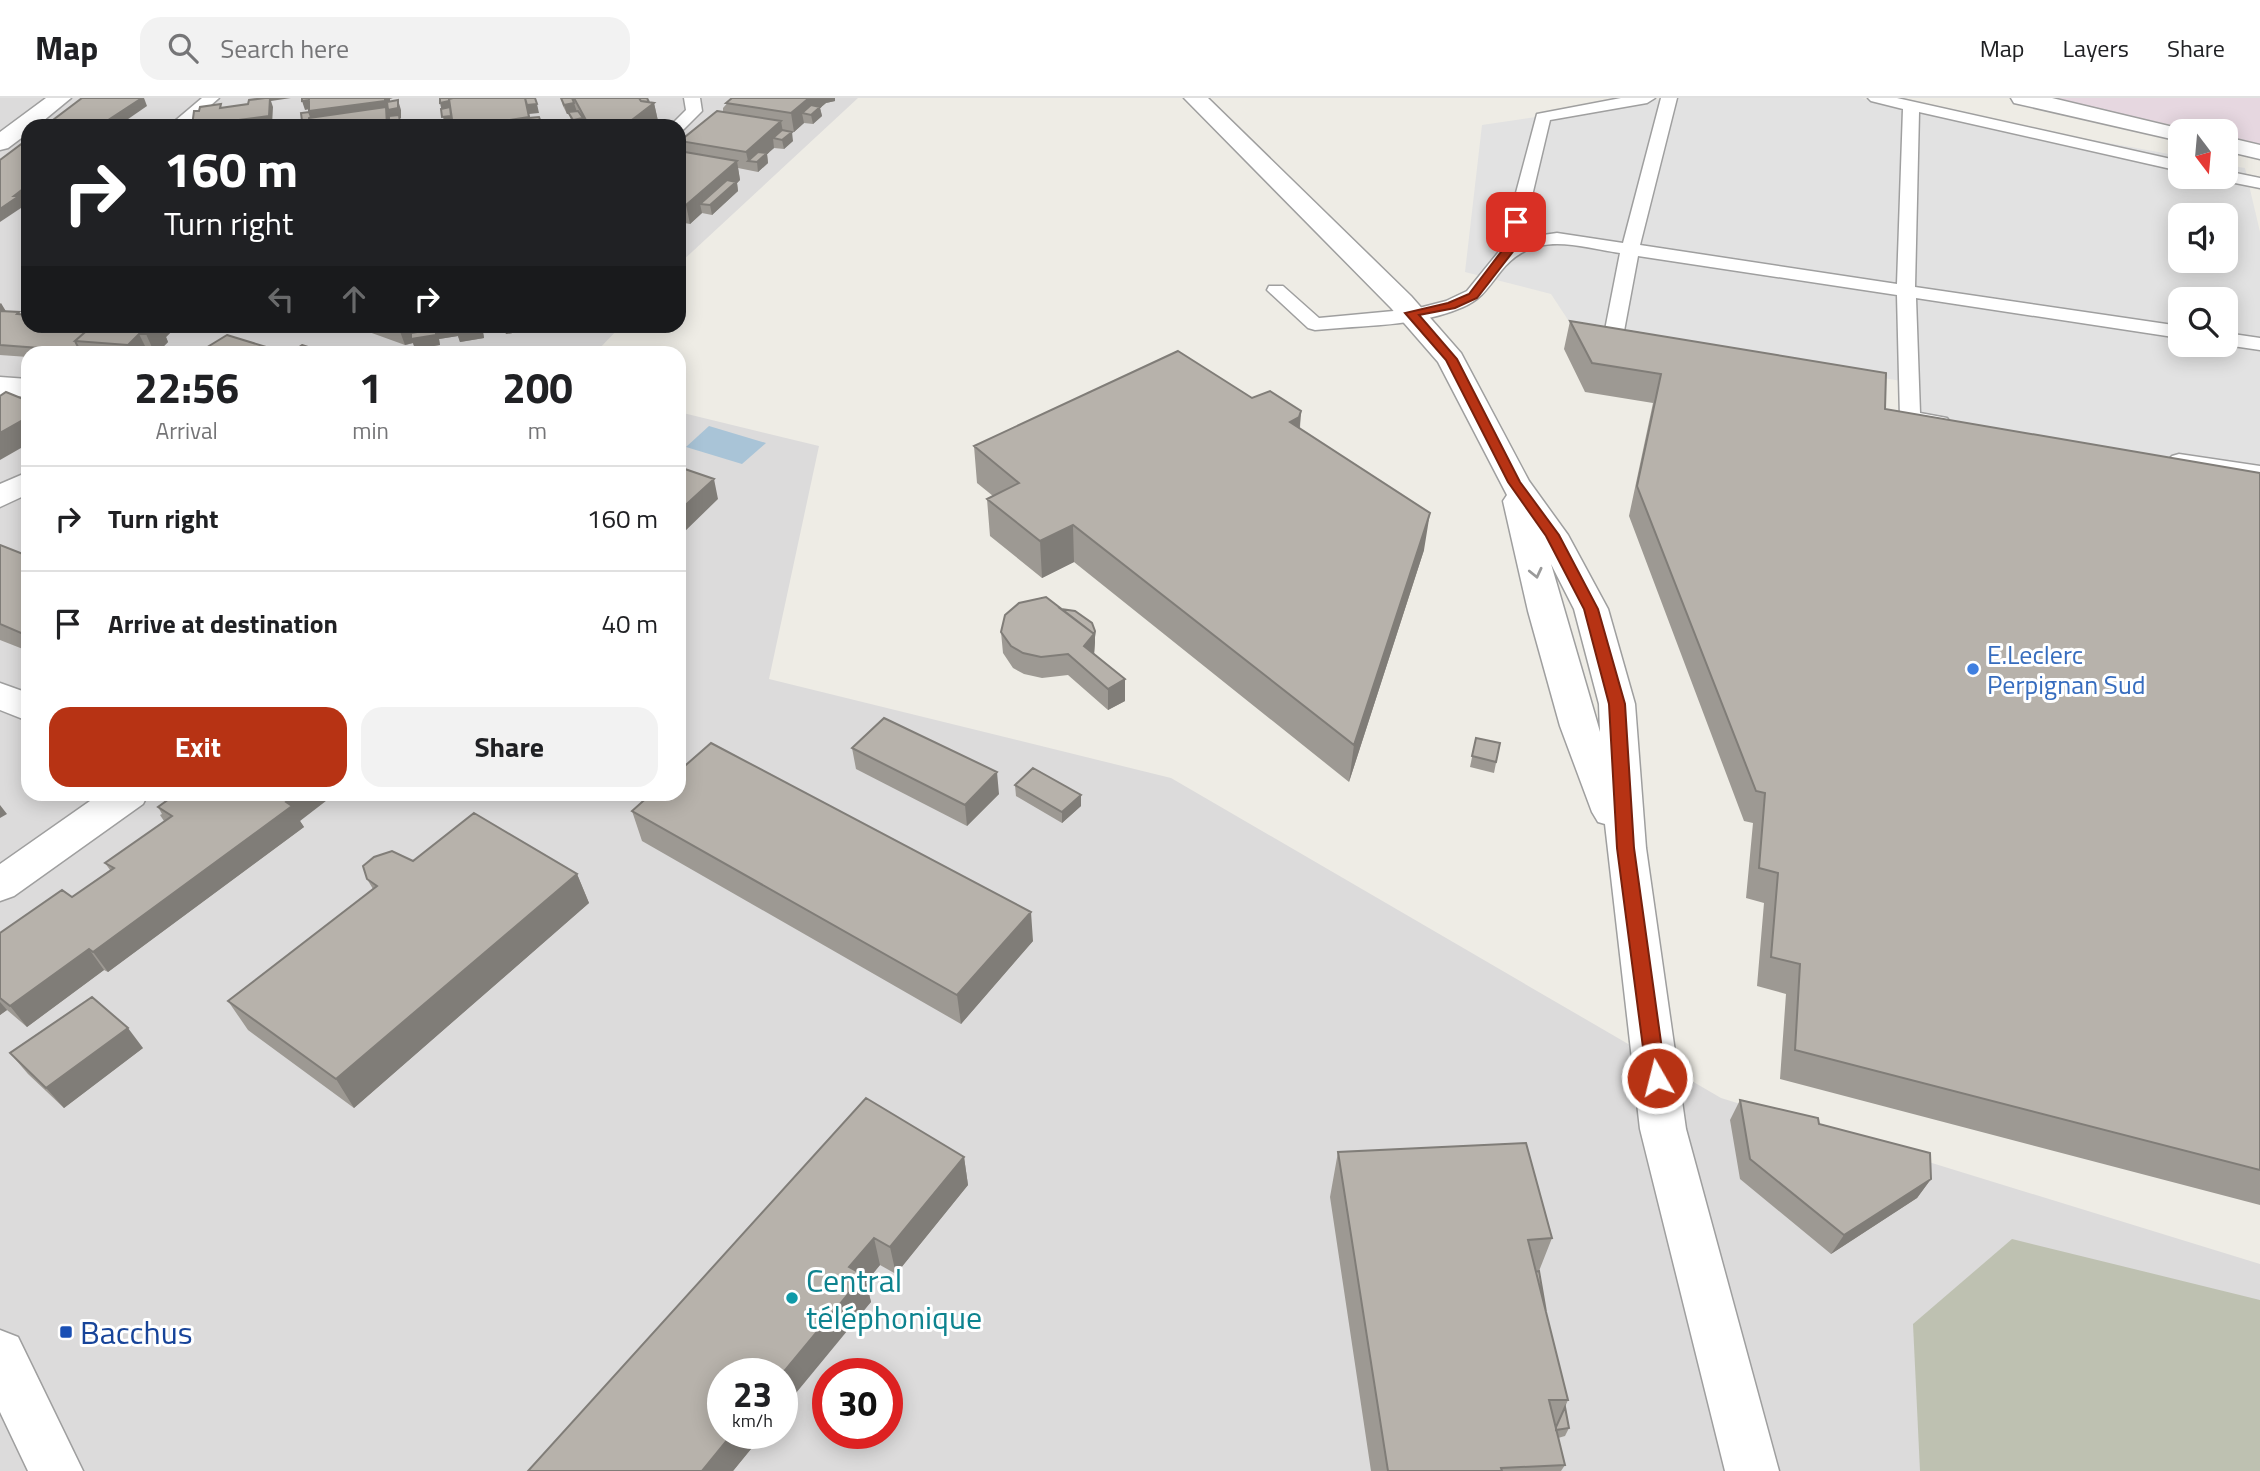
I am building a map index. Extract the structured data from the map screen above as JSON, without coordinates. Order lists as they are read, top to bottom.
{
  "places": {
    "other": ["E.Leclerc Perpignan Sud", "Central téléphonique"],
    "transit": ["Bacchus"]
  },
  "north": "bottom",
  "page": {
    "header": "Map",
    "search": "Search here",
    "nav": ["Map", "Layers", "Share"],
    "turn": ["160 m", "Turn right"],
    "eta": [
      "22:56",
      "Arrival",
      "1",
      "min",
      "200",
      "m"
    ],
    "list": [
      {
        "name": "Turn right",
        "value": "160 m"
      },
      {
        "name": "Arrive at destination",
        "value": "40 m"
      }
    ],
    "buttons": ["Exit", "Share"],
    "speed": "23 km/h",
    "limit": "30"
  }
}
